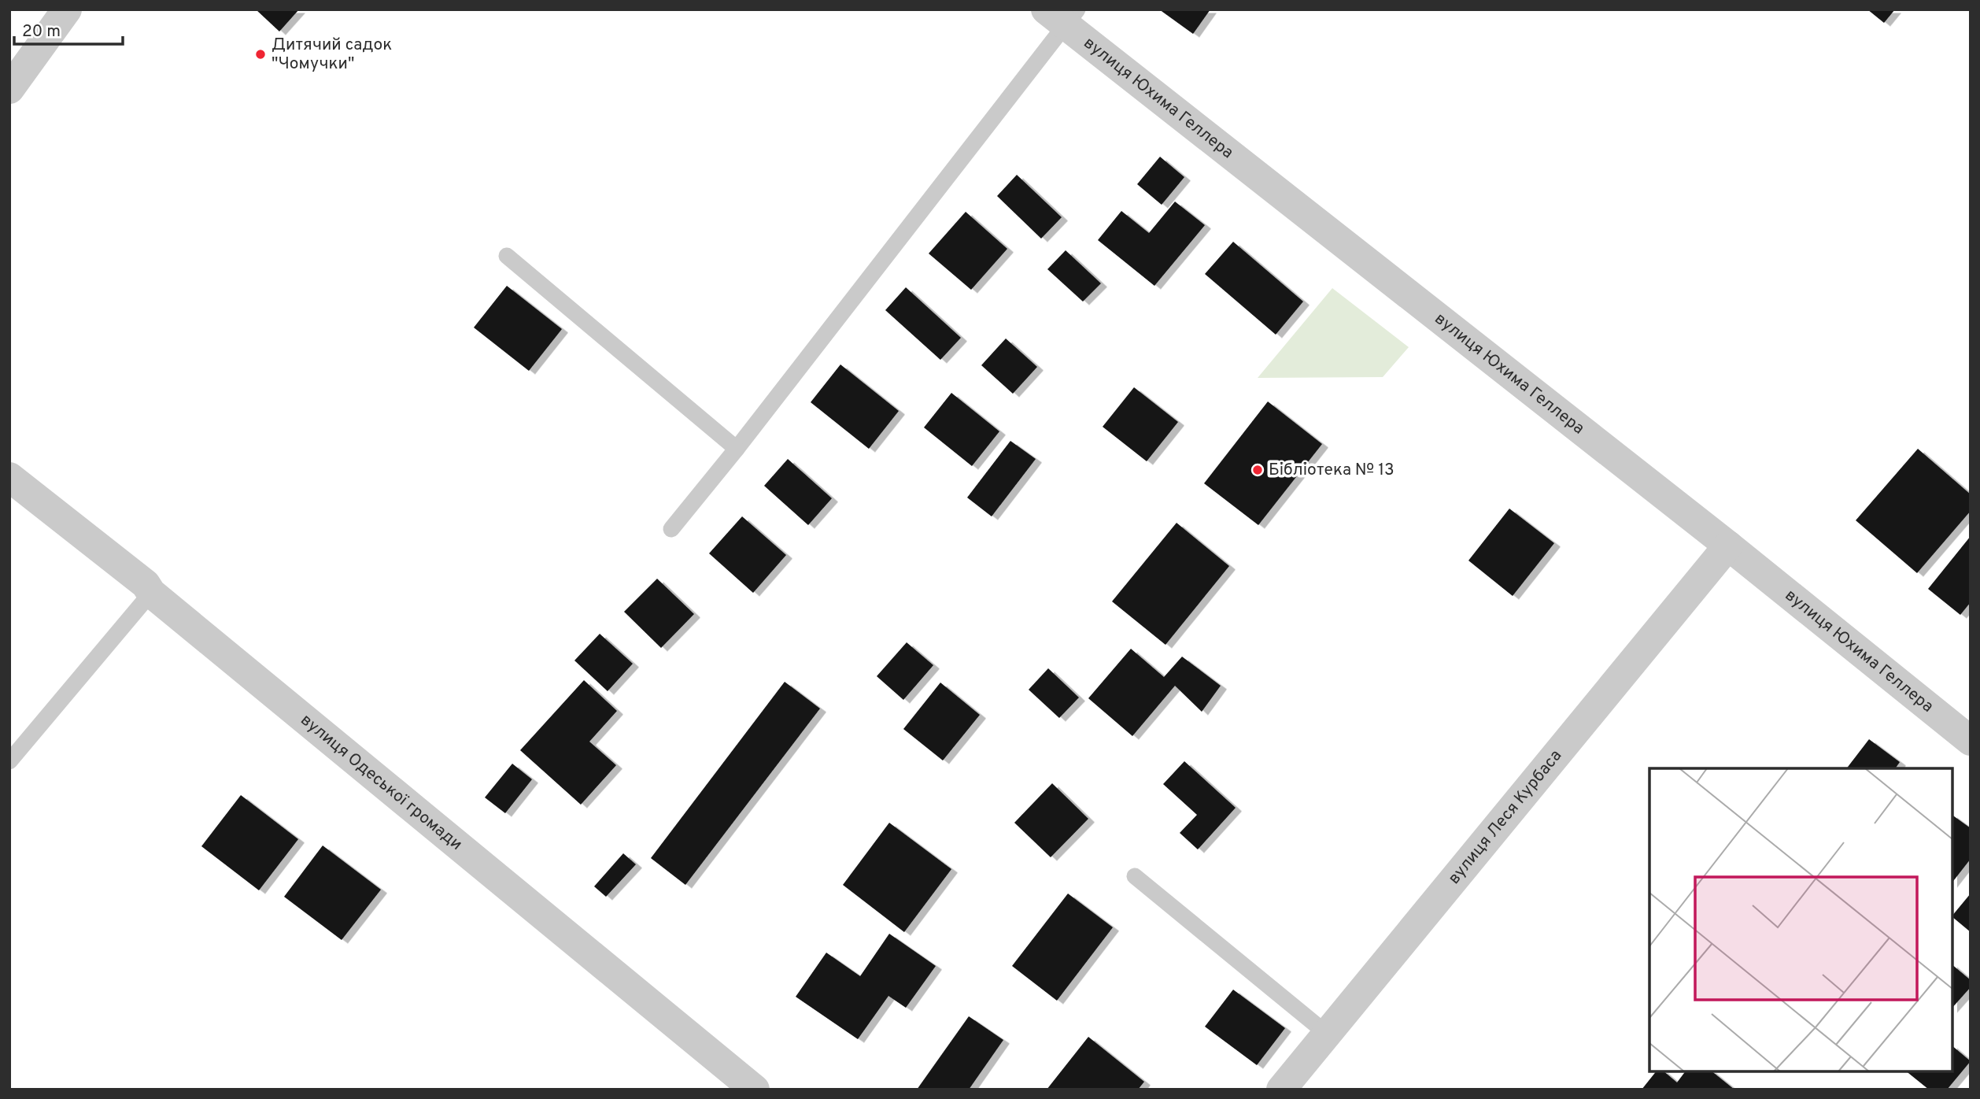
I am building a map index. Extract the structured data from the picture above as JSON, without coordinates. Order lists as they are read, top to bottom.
{
  "streets": {
    "street": ["вулиця Юхима Геллера", "вулиця Одеської громади", "вулиця Леся Курбаса"]
  },
  "crossings": [
    ["вулиця Юхима Геллера", "вулиця Леся Курбаса"]
  ],
  "places": ["Дитячий садок \"Чомучки\"", "Бібліотека № 13"],
  "scale_bar": "20 m"
}
